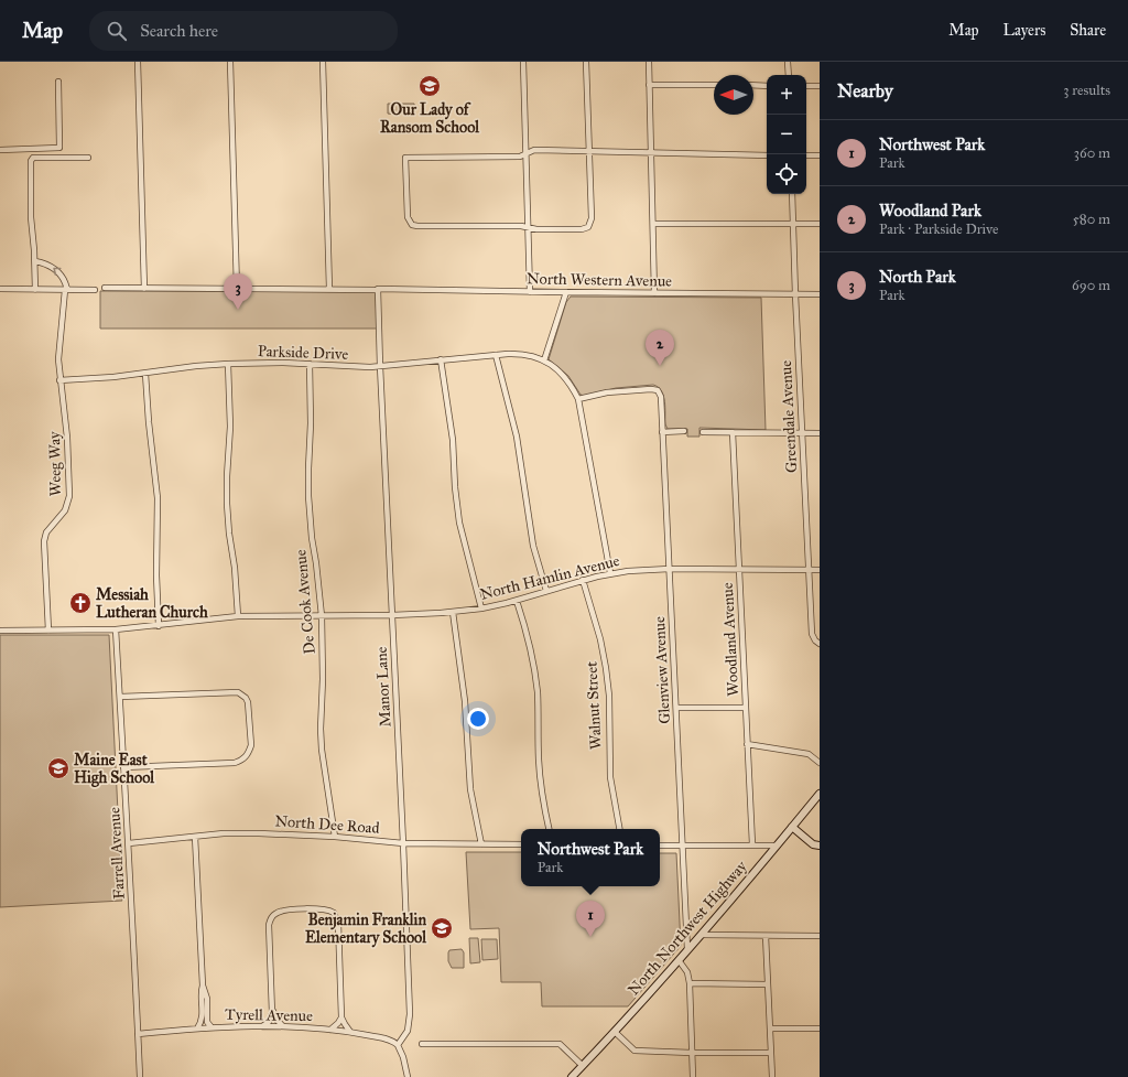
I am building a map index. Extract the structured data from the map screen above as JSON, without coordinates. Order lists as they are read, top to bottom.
{
  "streets": {
    "main road": ["North Northwest Highway"],
    "street": [
      "North Western Avenue",
      "Parkside Drive",
      "Greendale Avenue",
      "Weeg Way",
      "North Hamlin Avenue",
      "De Cook Avenue",
      "Woodland Avenue",
      "Glenview Avenue",
      "Manor Lane",
      "Walnut Street",
      "North Dee Road",
      "Farrell Avenue",
      "Tyrell Avenue"
    ]
  },
  "crossings": [
    ["North Western Avenue", "Greendale Avenue"],
    ["North Western Avenue", "Manor Lane"],
    ["Parkside Drive", "Weeg Way"],
    ["Parkside Drive", "De Cook Avenue"],
    ["Parkside Drive", "Manor Lane"],
    ["Greendale Avenue", "North Hamlin Avenue"],
    ["Weeg Way", "North Hamlin Avenue"],
    ["North Hamlin Avenue", "De Cook Avenue"],
    ["North Hamlin Avenue", "Woodland Avenue"],
    ["North Hamlin Avenue", "Glenview Avenue"],
    ["North Hamlin Avenue", "Manor Lane"],
    ["North Hamlin Avenue", "Walnut Street"],
    ["North Hamlin Avenue", "Farrell Avenue"],
    ["De Cook Avenue", "North Dee Road"],
    ["Glenview Avenue", "North Northwest Highway"],
    ["Manor Lane", "North Dee Road"],
    ["Manor Lane", "Tyrell Avenue"],
    ["North Dee Road", "Farrell Avenue"],
    ["Farrell Avenue", "Tyrell Avenue"]
  ],
  "places": {
    "school or university": ["Our Lady of Ransom School", "Maine East High School", "Benjamin Franklin Elementary School"],
    "church": ["Messiah Lutheran Church"]
  },
  "north": "left",
  "page": {
    "header": "Map",
    "search": "Search here",
    "nav": ["Map", "Layers", "Share"],
    "heading": ["Nearby", "3 results"],
    "map_buttons": ["+", "−"],
    "list": [
      {
        "mark": "1",
        "name": "Northwest Park",
        "note": "Park",
        "value": "360 m"
      },
      {
        "mark": "2",
        "name": "Woodland Park",
        "note": "Park · Parkside Drive",
        "value": "580 m"
      },
      {
        "mark": "3",
        "name": "North Park",
        "note": "Park",
        "value": "690 m"
      }
    ],
    "pins": ["3", "2", "1"],
    "popup": ["Northwest Park", "Park"]
  }
}
